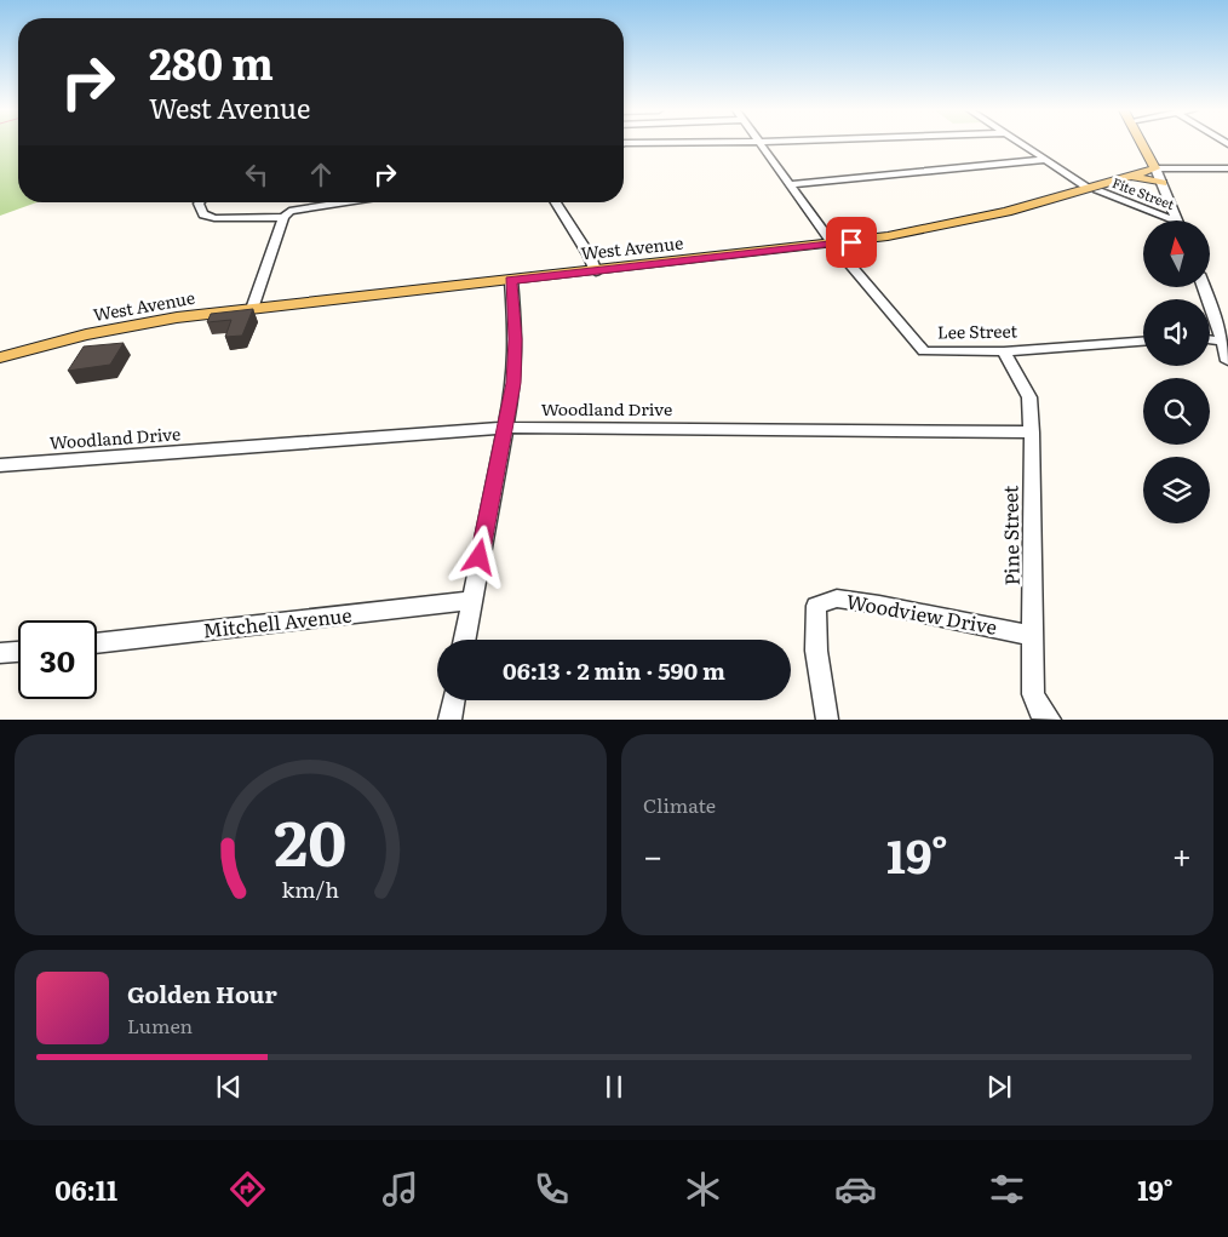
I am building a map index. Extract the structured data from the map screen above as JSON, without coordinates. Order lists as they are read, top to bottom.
{
  "streets": {
    "main road": ["West Avenue"],
    "street": [
      "Fite Street",
      "Lee Street",
      "Woodland Drive",
      "Pine Street",
      "Woodview Drive",
      "Mitchell Avenue"
    ]
  },
  "crossings": [
    ["Fite Street", "West Avenue"],
    ["West Avenue", "Lee Street"],
    ["Lee Street", "Pine Street"],
    ["Woodland Drive", "Pine Street"],
    ["Pine Street", "Woodview Drive"]
  ],
  "north": "top",
  "page": {
    "turn": ["280 m", "West Avenue"],
    "limit": "30",
    "trip": "06:13 · 2 min · 590 m",
    "tile": "Climate",
    "heat": ["−", "19°", "+"],
    "song": ["Golden Hour", "Lumen"],
    "tabs": ["06:11", "19°"],
    "gauge": ["20", "km/h"]
  }
}
